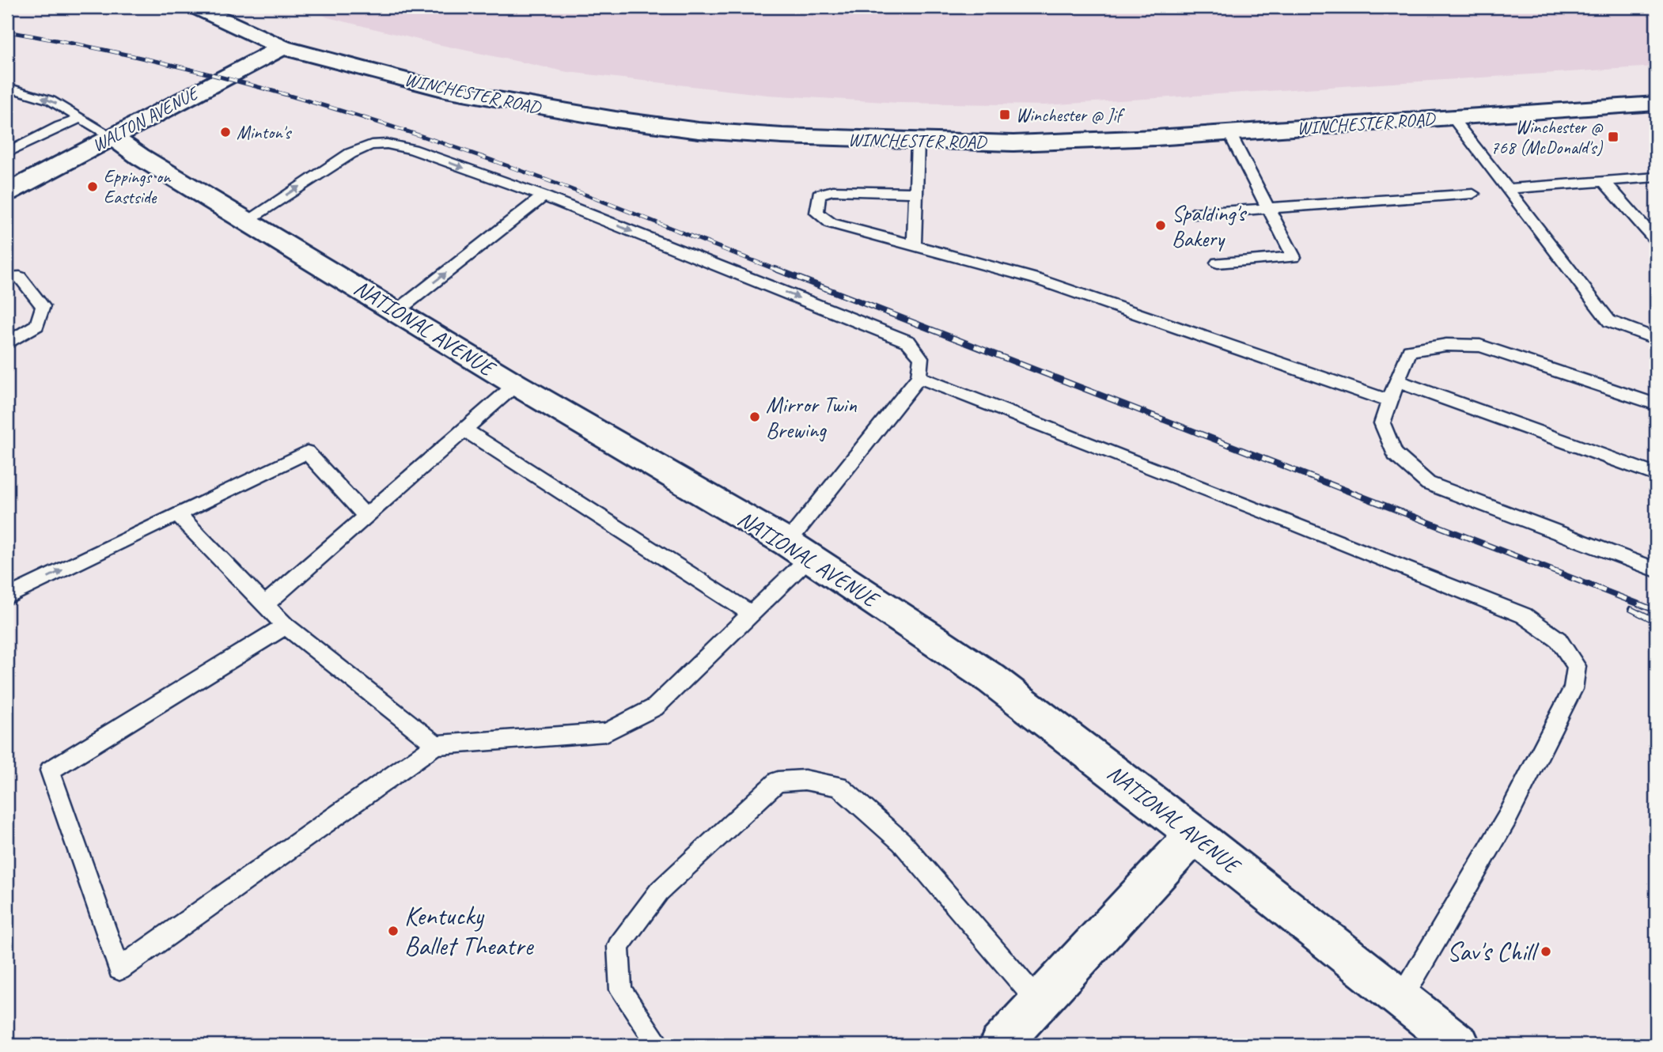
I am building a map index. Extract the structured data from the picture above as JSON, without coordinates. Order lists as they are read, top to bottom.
{
  "streets": {
    "street": ["WINCHESTER ROAD", "WALTON AVENUE", "NATIONAL AVENUE"]
  },
  "crossings": [
    ["WINCHESTER ROAD", "WALTON AVENUE"],
    ["WALTON AVENUE", "NATIONAL AVENUE"]
  ],
  "places": {
    "transit": ["Winchester @ Jif", "Winchester @ 768 (McDonald's)"],
    "other": [
      "Minton's",
      "Eppings on Eastside",
      "Spalding's Bakery",
      "Mirror Twin Brewing",
      "Kentucky Ballet Theatre",
      "Sav's Chill"
    ]
  }
}
